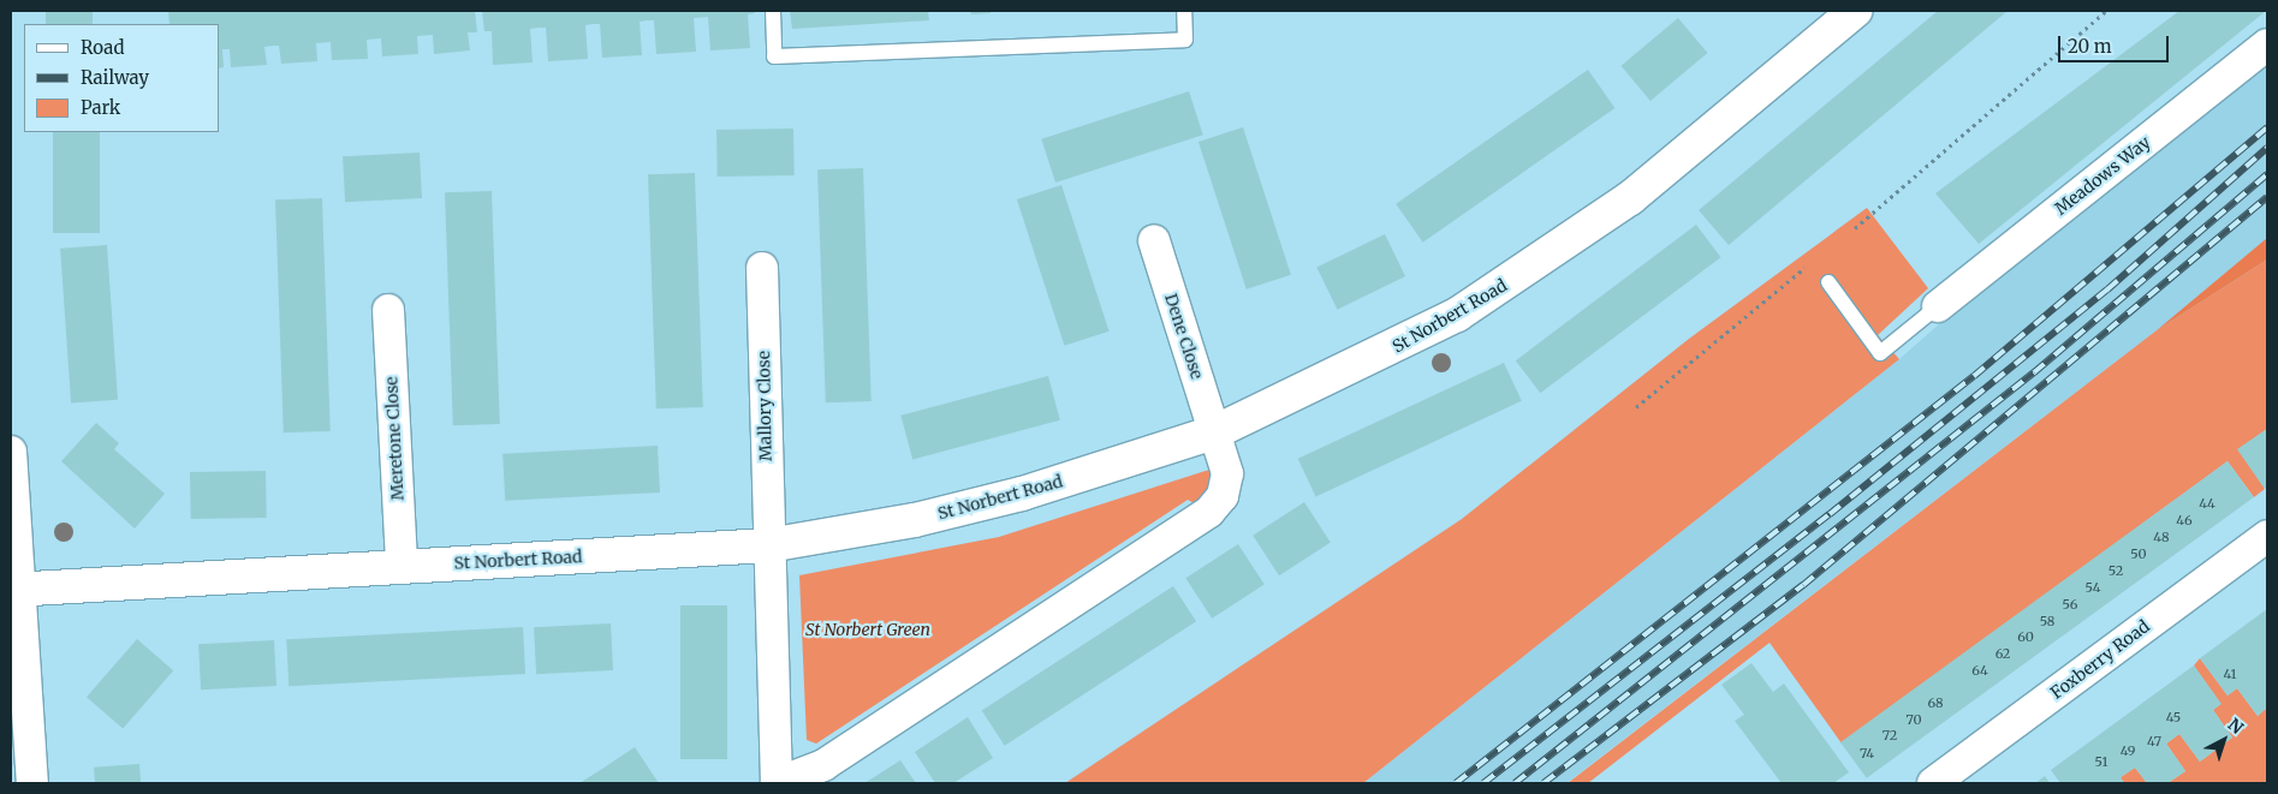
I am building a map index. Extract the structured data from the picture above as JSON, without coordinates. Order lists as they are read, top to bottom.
{
  "streets": {
    "street": [
      "Meadows Way",
      "St Norbert Road",
      "Dene Close",
      "Mallory Close",
      "Meretone Close",
      "Foxberry Road"
    ]
  },
  "crossings": [
    ["St Norbert Road", "Dene Close"],
    ["St Norbert Road", "Mallory Close"],
    ["St Norbert Road", "Meretone Close"]
  ],
  "parks": ["St Norbert Green"],
  "house_numbers": [
    "44",
    "46",
    "48",
    "50",
    "52",
    "54",
    "56",
    "58",
    "60",
    "62",
    "64",
    "41",
    "68",
    "45",
    "70",
    "72",
    "47",
    "49",
    "74",
    "51"
  ],
  "legend": ["Road", "Railway", "Park"],
  "scale_bar": "20 m",
  "north": "top right"
}
